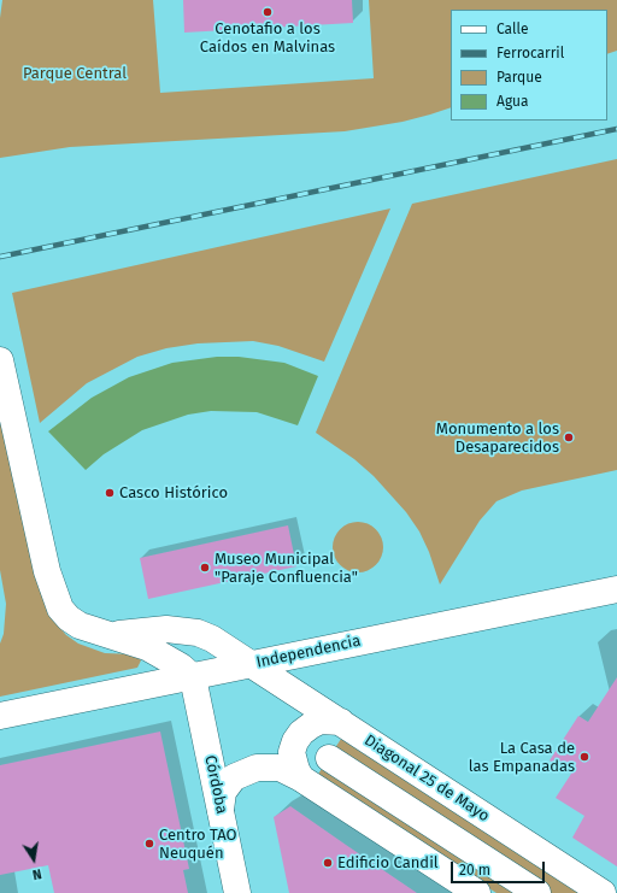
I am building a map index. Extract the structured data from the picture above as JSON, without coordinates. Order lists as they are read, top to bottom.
{
  "streets": {
    "main road": ["Independencia", "Diagonal 25 de Mayo", "Córdoba"]
  },
  "crossings": [
    ["Independencia", "Diagonal 25 de Mayo"],
    ["Independencia", "Córdoba"]
  ],
  "parks": ["Parque Central"],
  "places": [
    "Cenotafio a los Caídos en Malvinas",
    "Monumento a los Desaparecidos",
    "Casco Histórico",
    "Museo Municipal \"Paraje Confluencia\"",
    "La Casa de las Empanadas",
    "Centro TAO Neuquén",
    "Edificio Candil"
  ],
  "legend": [
    "Calle",
    "Ferrocarril",
    "Parque",
    "Agua"
  ],
  "scale_bar": "20 m",
  "north": "bottom"
}
